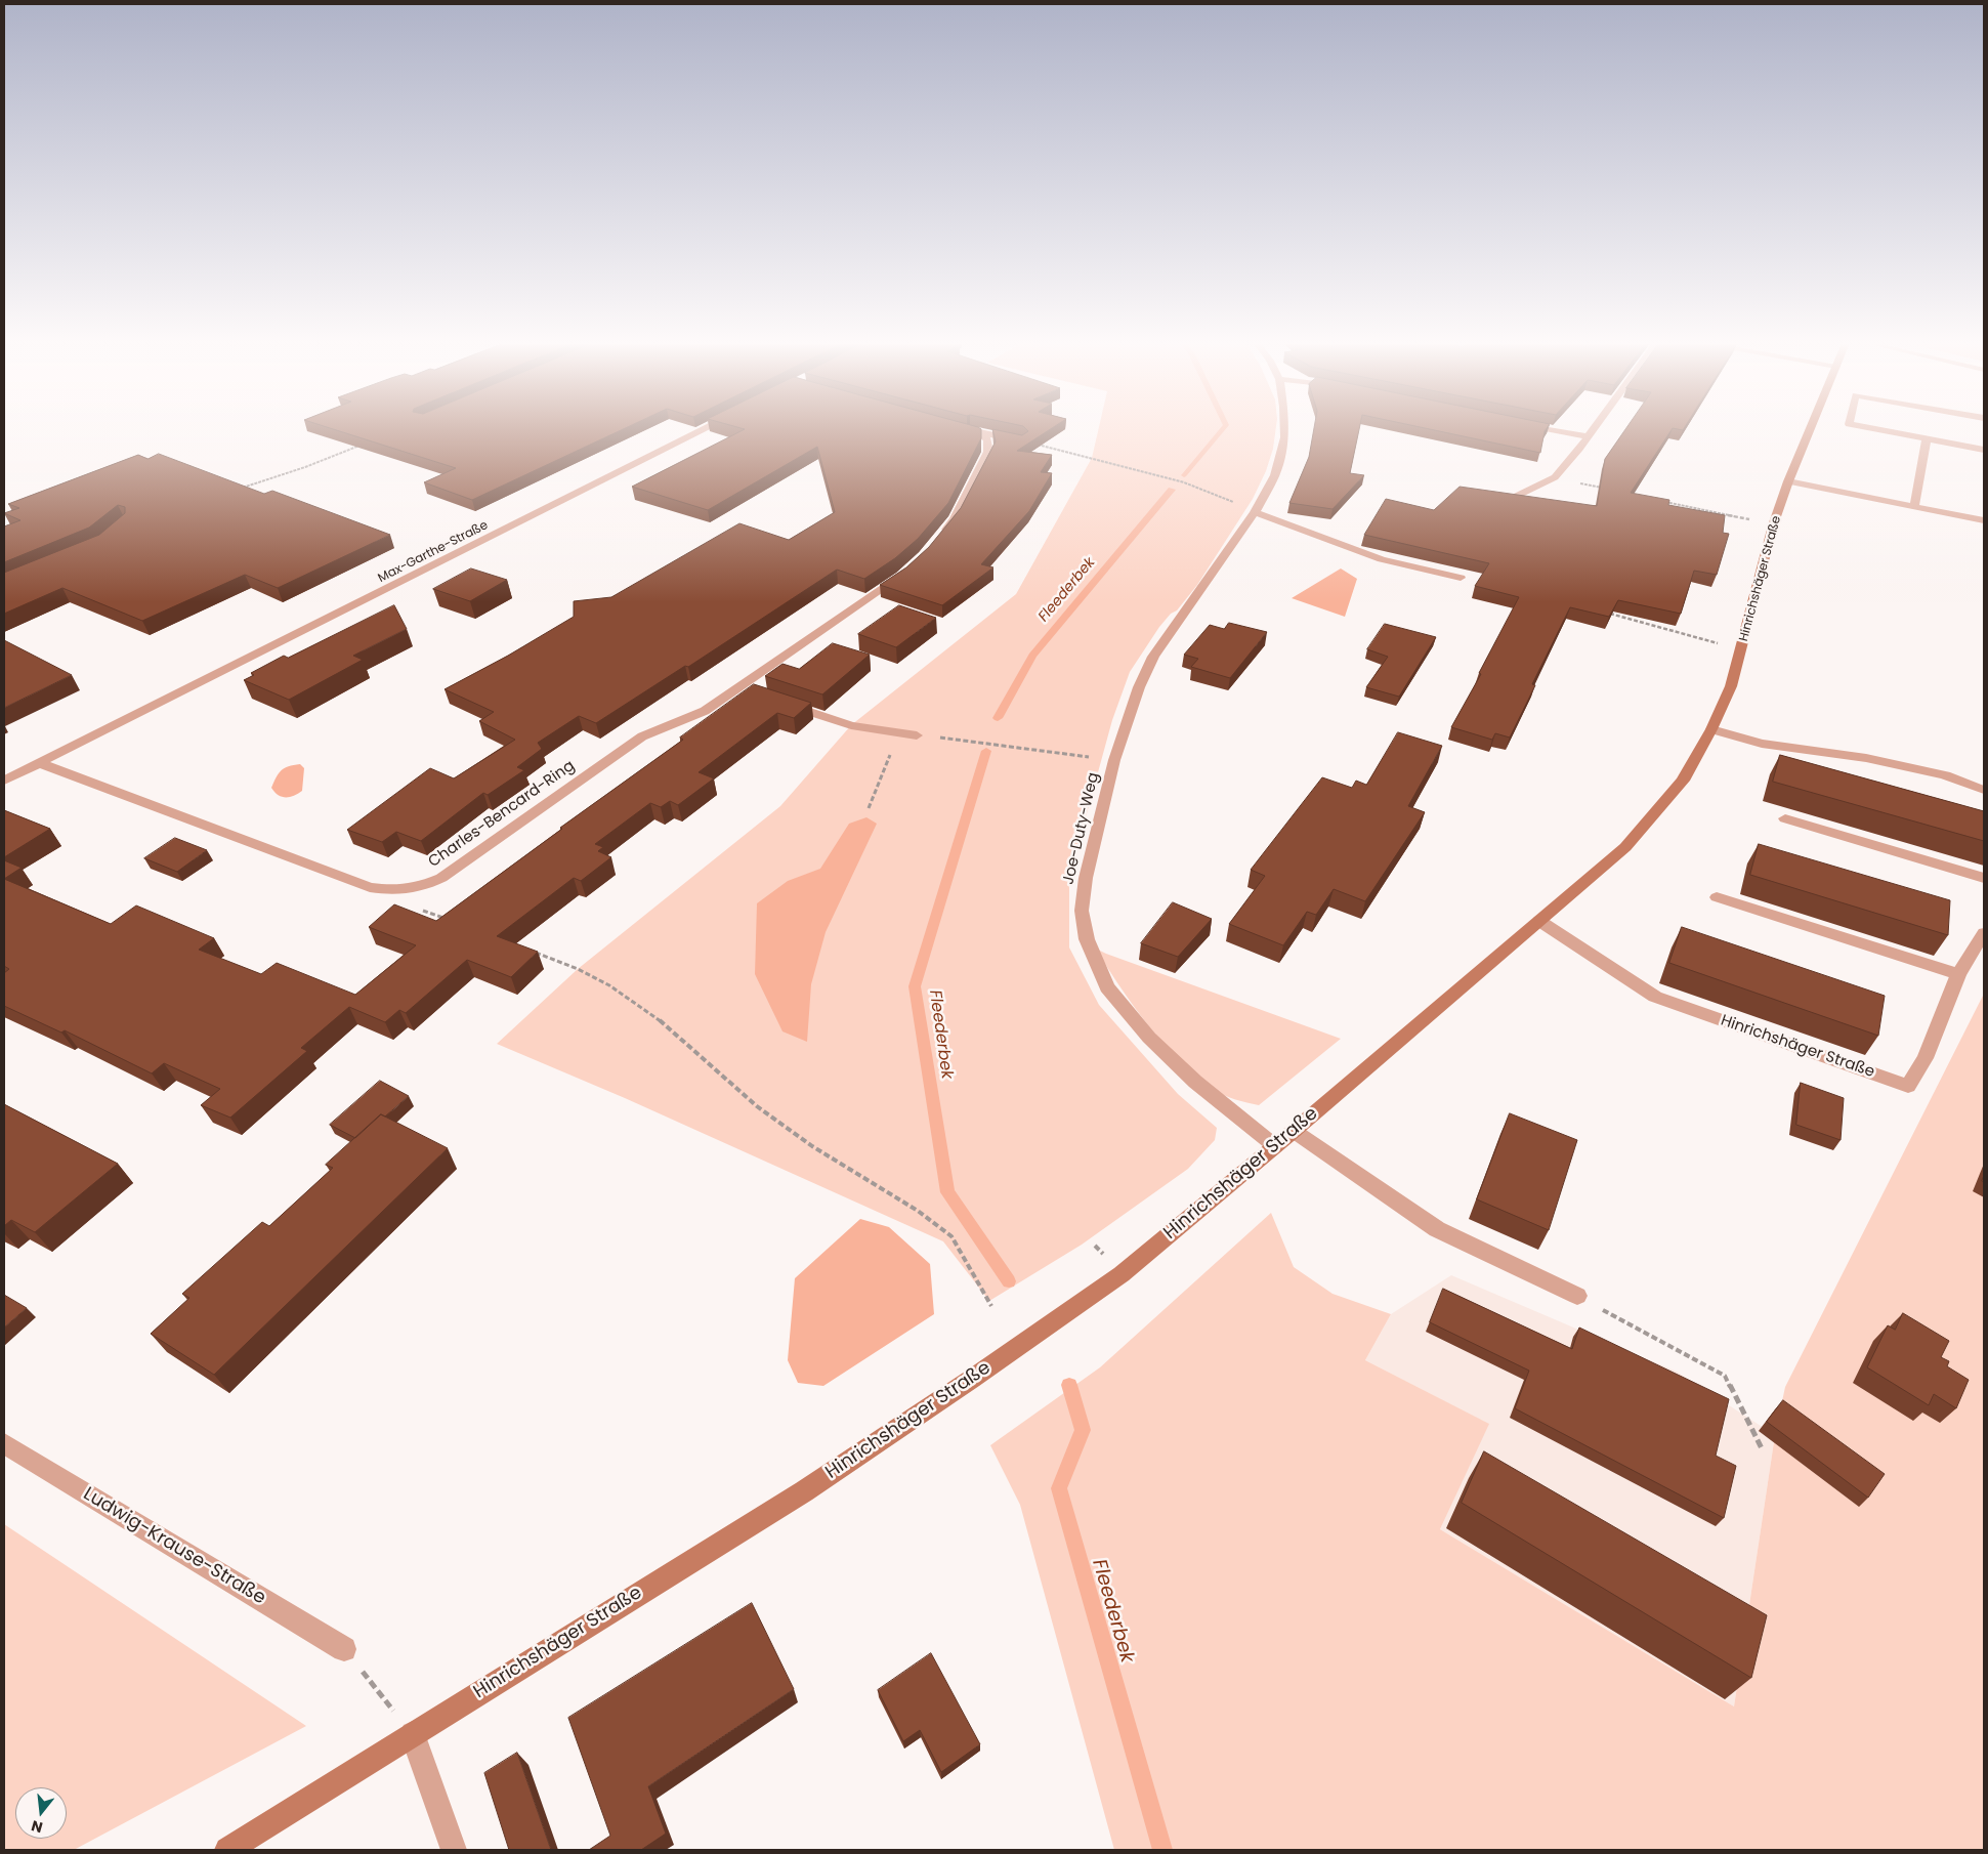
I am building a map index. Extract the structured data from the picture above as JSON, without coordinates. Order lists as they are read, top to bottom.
{
  "streets": {
    "main road": ["Hinrichshäger Straße"],
    "street": [
      "Max-Garthe-Straße",
      "Charles-Bencard-Ring",
      "Joe-Duty-Weg",
      "Ludwig-Krause-Straße"
    ]
  },
  "crossings": [
    ["Max-Garthe-Straße", "Charles-Bencard-Ring"],
    ["Hinrichshäger Straße", "Joe-Duty-Weg"]
  ],
  "water": ["Fleederbek"],
  "north": "bottom"
}
